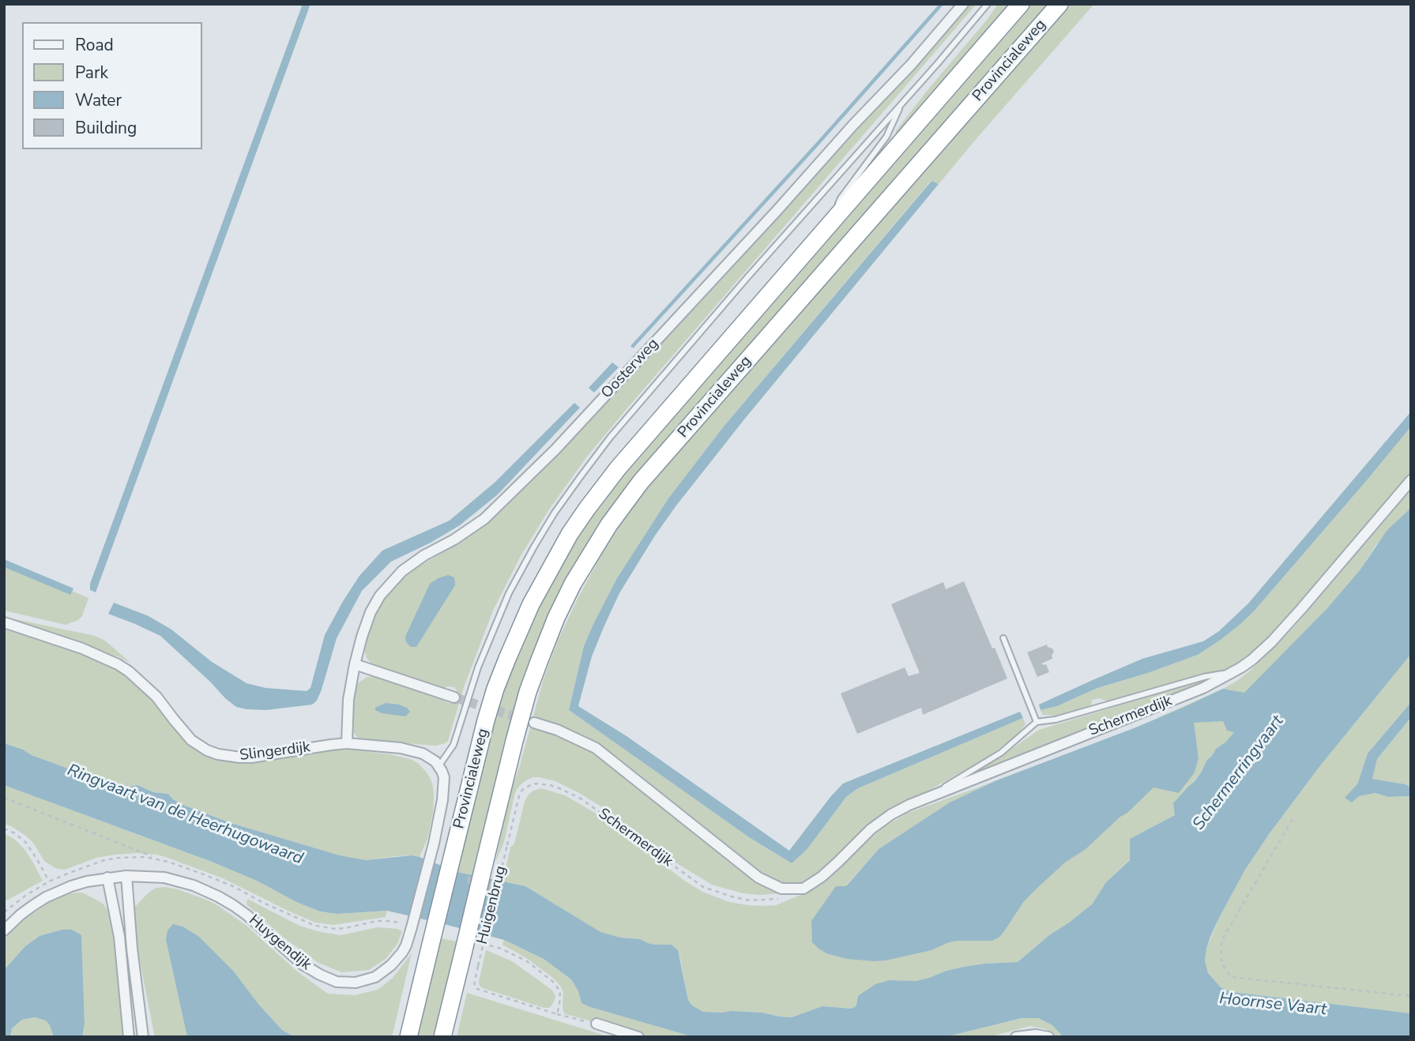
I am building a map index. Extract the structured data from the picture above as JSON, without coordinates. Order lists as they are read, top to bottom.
{
  "streets": {
    "highway": ["Provincialeweg", "Huigenbrug"],
    "street": [
      "Oosterweg",
      "Schermerdijk",
      "Slingerdijk",
      "Huygendijk"
    ]
  },
  "crossings": [
    ["Provincialeweg", "Slingerdijk"],
    ["Provincialeweg", "Huigenbrug"],
    ["Provincialeweg", "Huygendijk"],
    ["Oosterweg", "Slingerdijk"],
    ["Schermerdijk", "Huigenbrug"],
    ["Slingerdijk", "Huygendijk"]
  ],
  "water": ["Schermerringvaart", "Ringvaart van de Heerhugowaard", "Hoornse Vaart"],
  "legend": [
    "Road",
    "Park",
    "Water",
    "Building"
  ]
}
